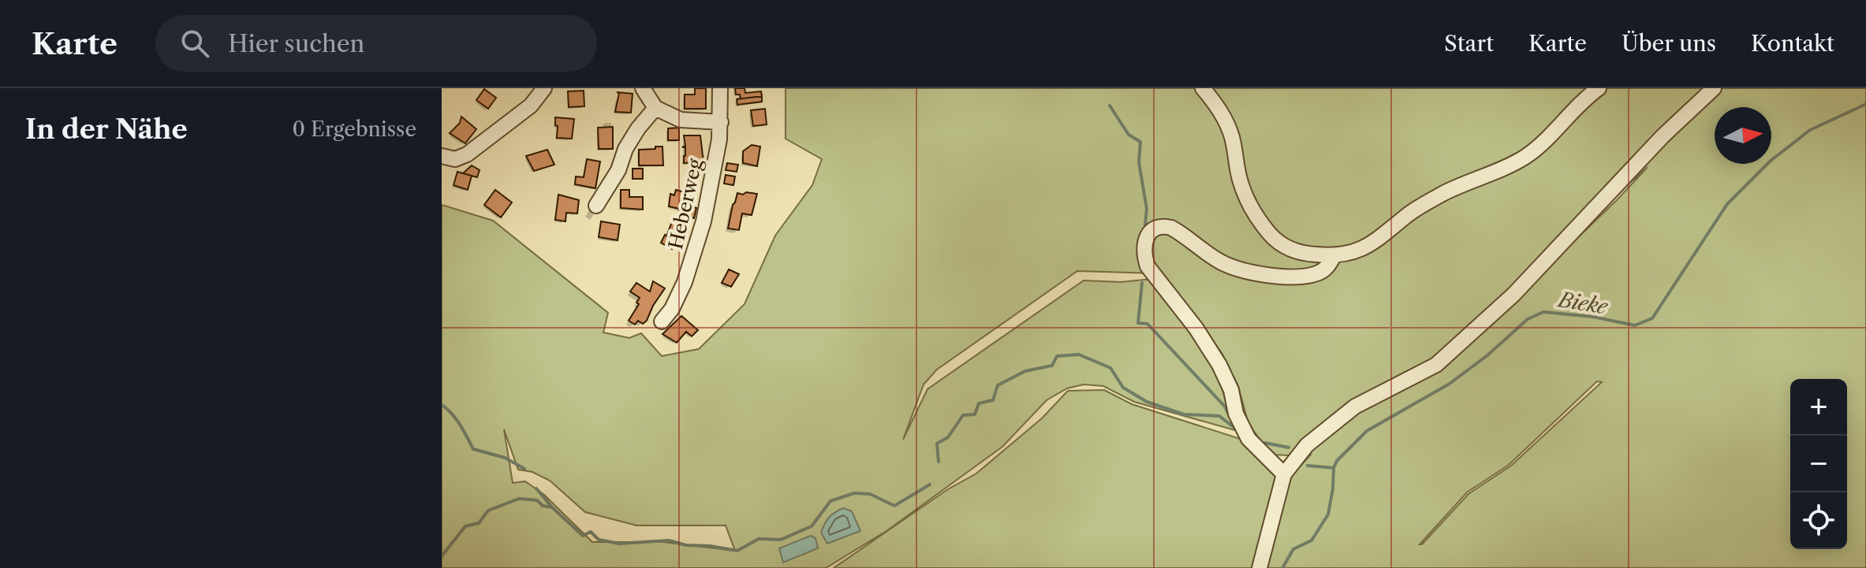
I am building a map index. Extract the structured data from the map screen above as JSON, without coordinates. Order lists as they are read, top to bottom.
{
  "streets": {
    "street": ["Heberweg"]
  },
  "water": ["Bieke"],
  "north": "right",
  "page": {
    "header": "Karte",
    "search": "Hier suchen",
    "nav": [
      "Start",
      "Karte",
      "Über uns",
      "Kontakt"
    ],
    "heading": ["In der Nähe", "0 Ergebnisse"],
    "map_buttons": ["+", "−"]
  }
}
